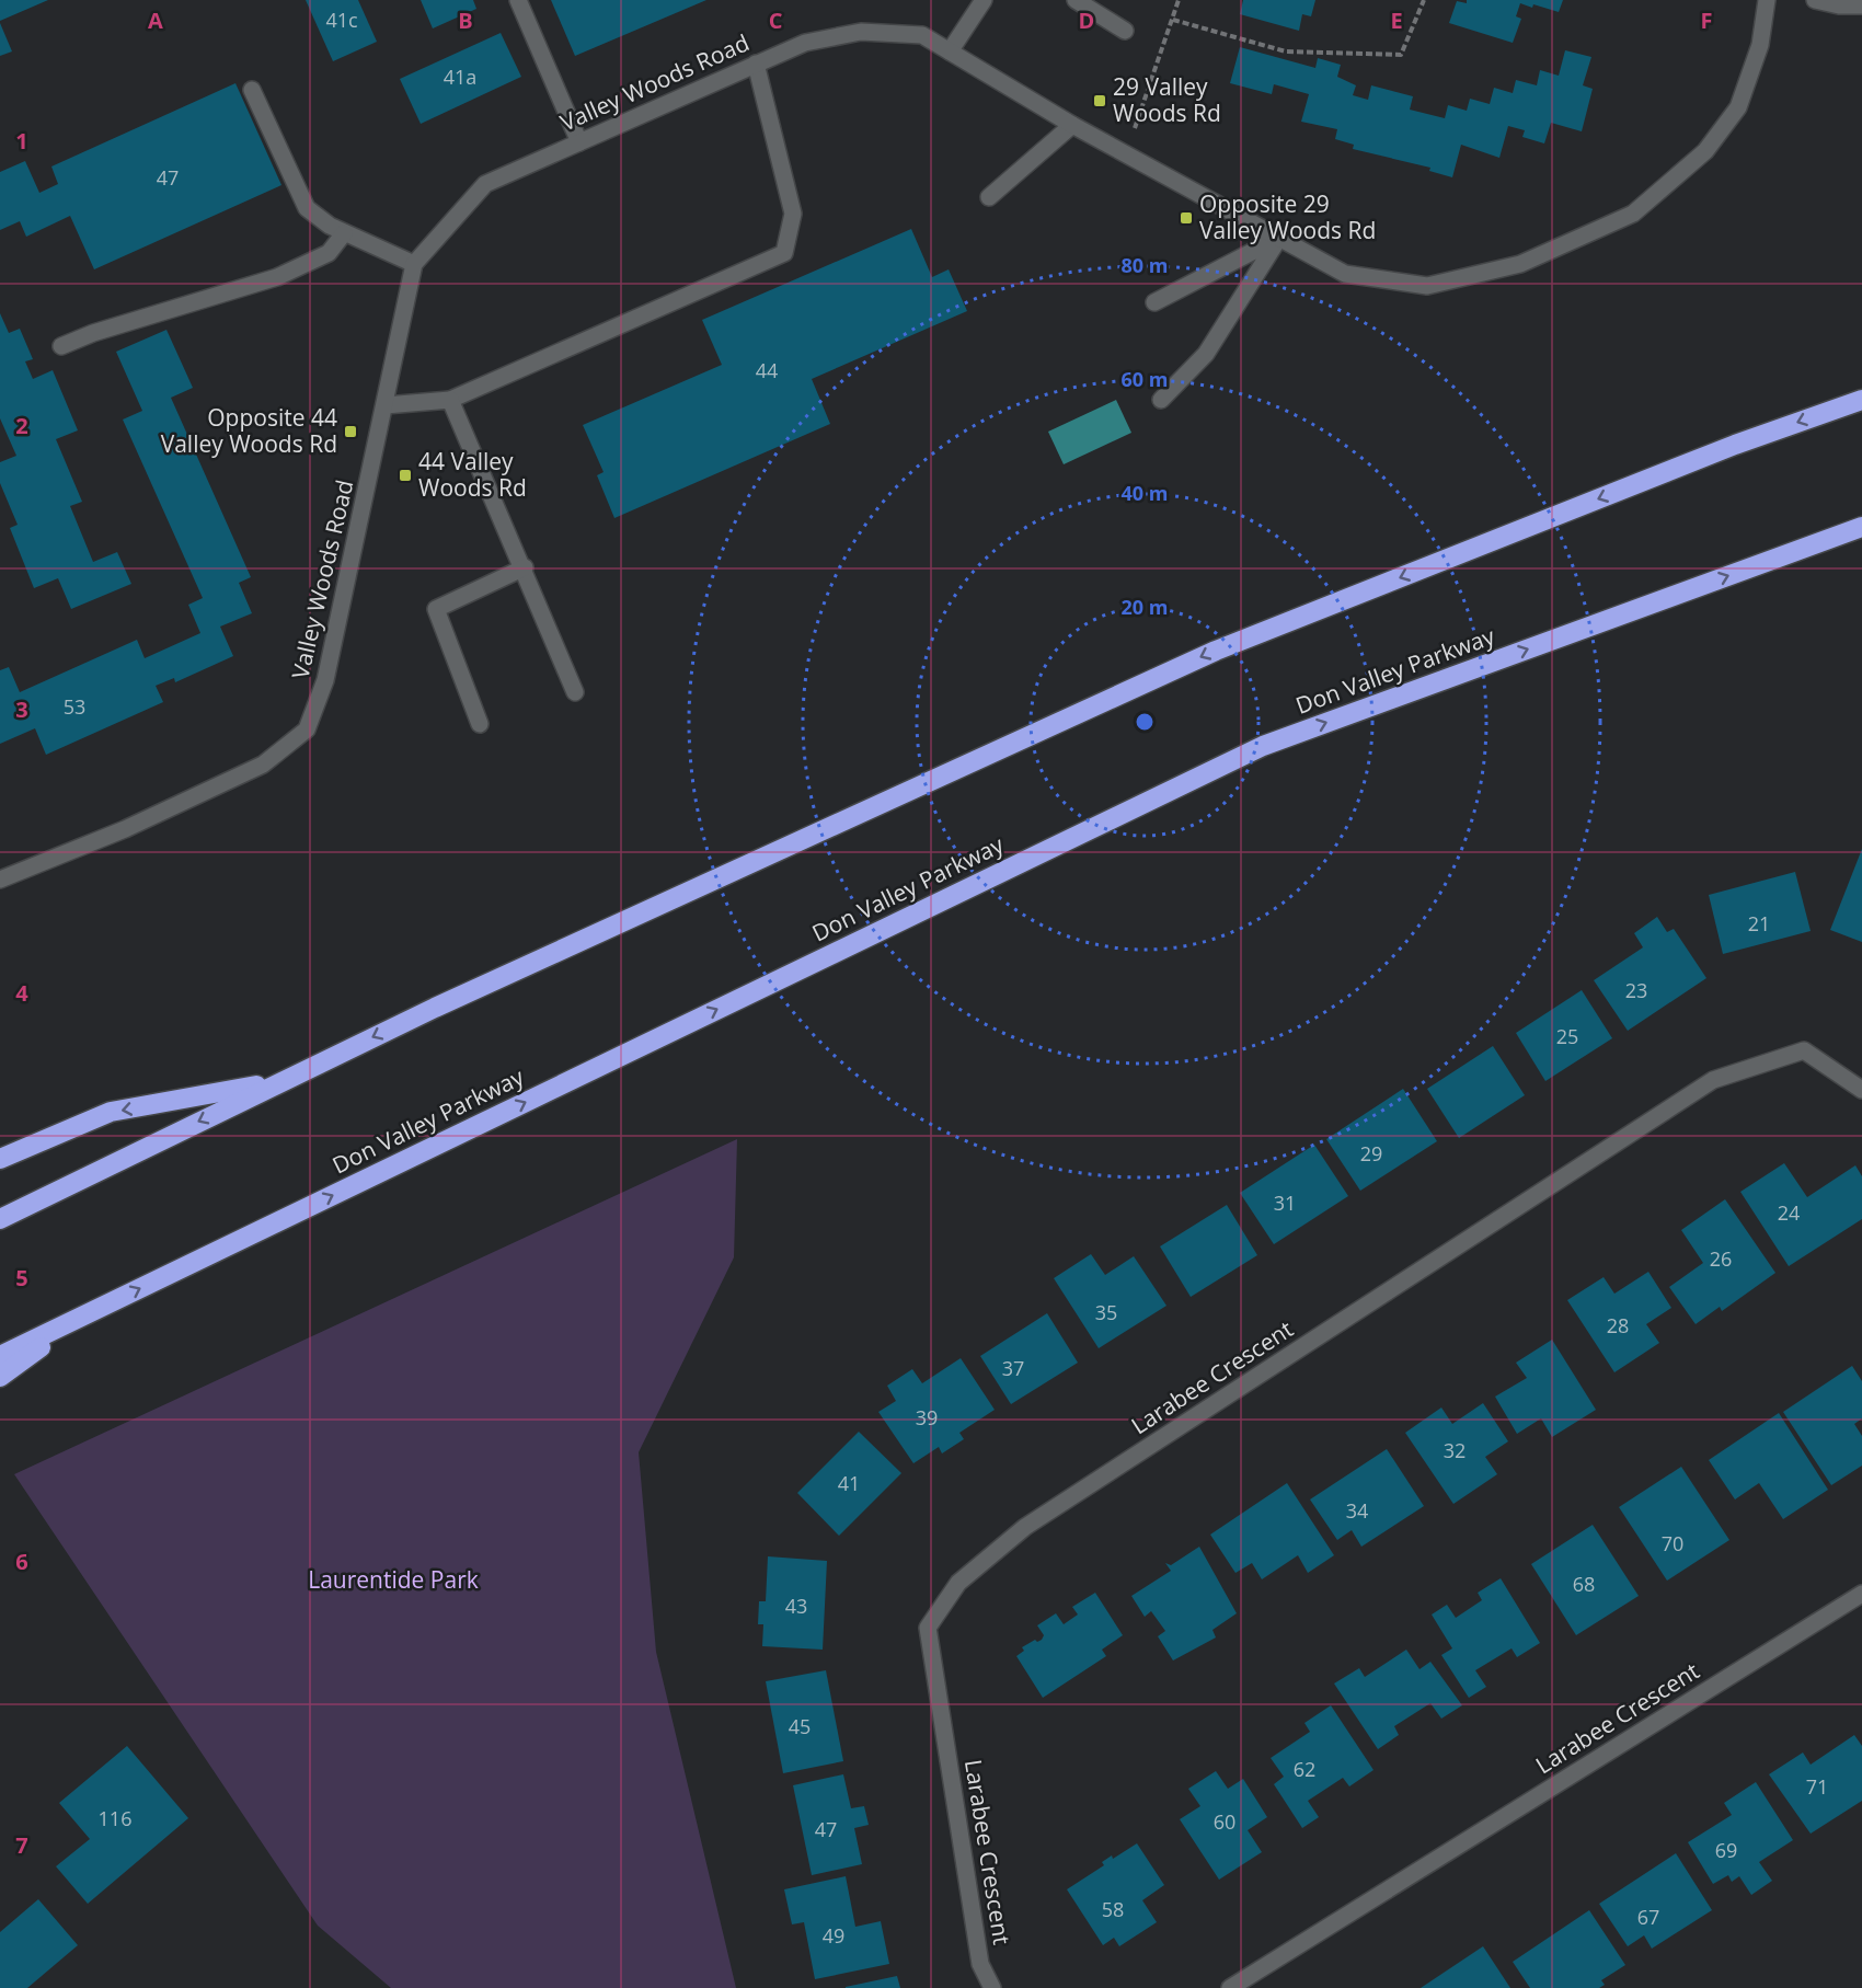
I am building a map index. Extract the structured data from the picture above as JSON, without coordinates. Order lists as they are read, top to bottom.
{
  "streets": {
    "highway": ["Don Valley Parkway"],
    "street": ["Valley Woods Road", "Larabee Crescent"]
  },
  "parks": ["Laurentide Park"],
  "places": {
    "transit": [
      "29 Valley Woods Rd",
      "Opposite 29 Valley Woods Rd",
      "Opposite 44 Valley Woods Rd",
      "44 Valley Woods Rd"
    ]
  },
  "house_numbers": [
    "41c",
    "41a",
    "47",
    "44",
    "53",
    "21",
    "23",
    "25",
    "29",
    "31",
    "24",
    "26",
    "35",
    "28",
    "37",
    "39",
    "32",
    "41",
    "34",
    "70",
    "68",
    "43",
    "45",
    "62",
    "71",
    "116",
    "60",
    "47",
    "69",
    "58",
    "67",
    "49"
  ],
  "grid": {
    "columns": [
      "A",
      "B",
      "C",
      "D",
      "E",
      "F"
    ],
    "rows": [
      "1",
      "2",
      "3",
      "4",
      "5",
      "6",
      "7"
    ]
  },
  "rings": [
    "80 m",
    "60 m",
    "40 m",
    "20 m"
  ]
}
